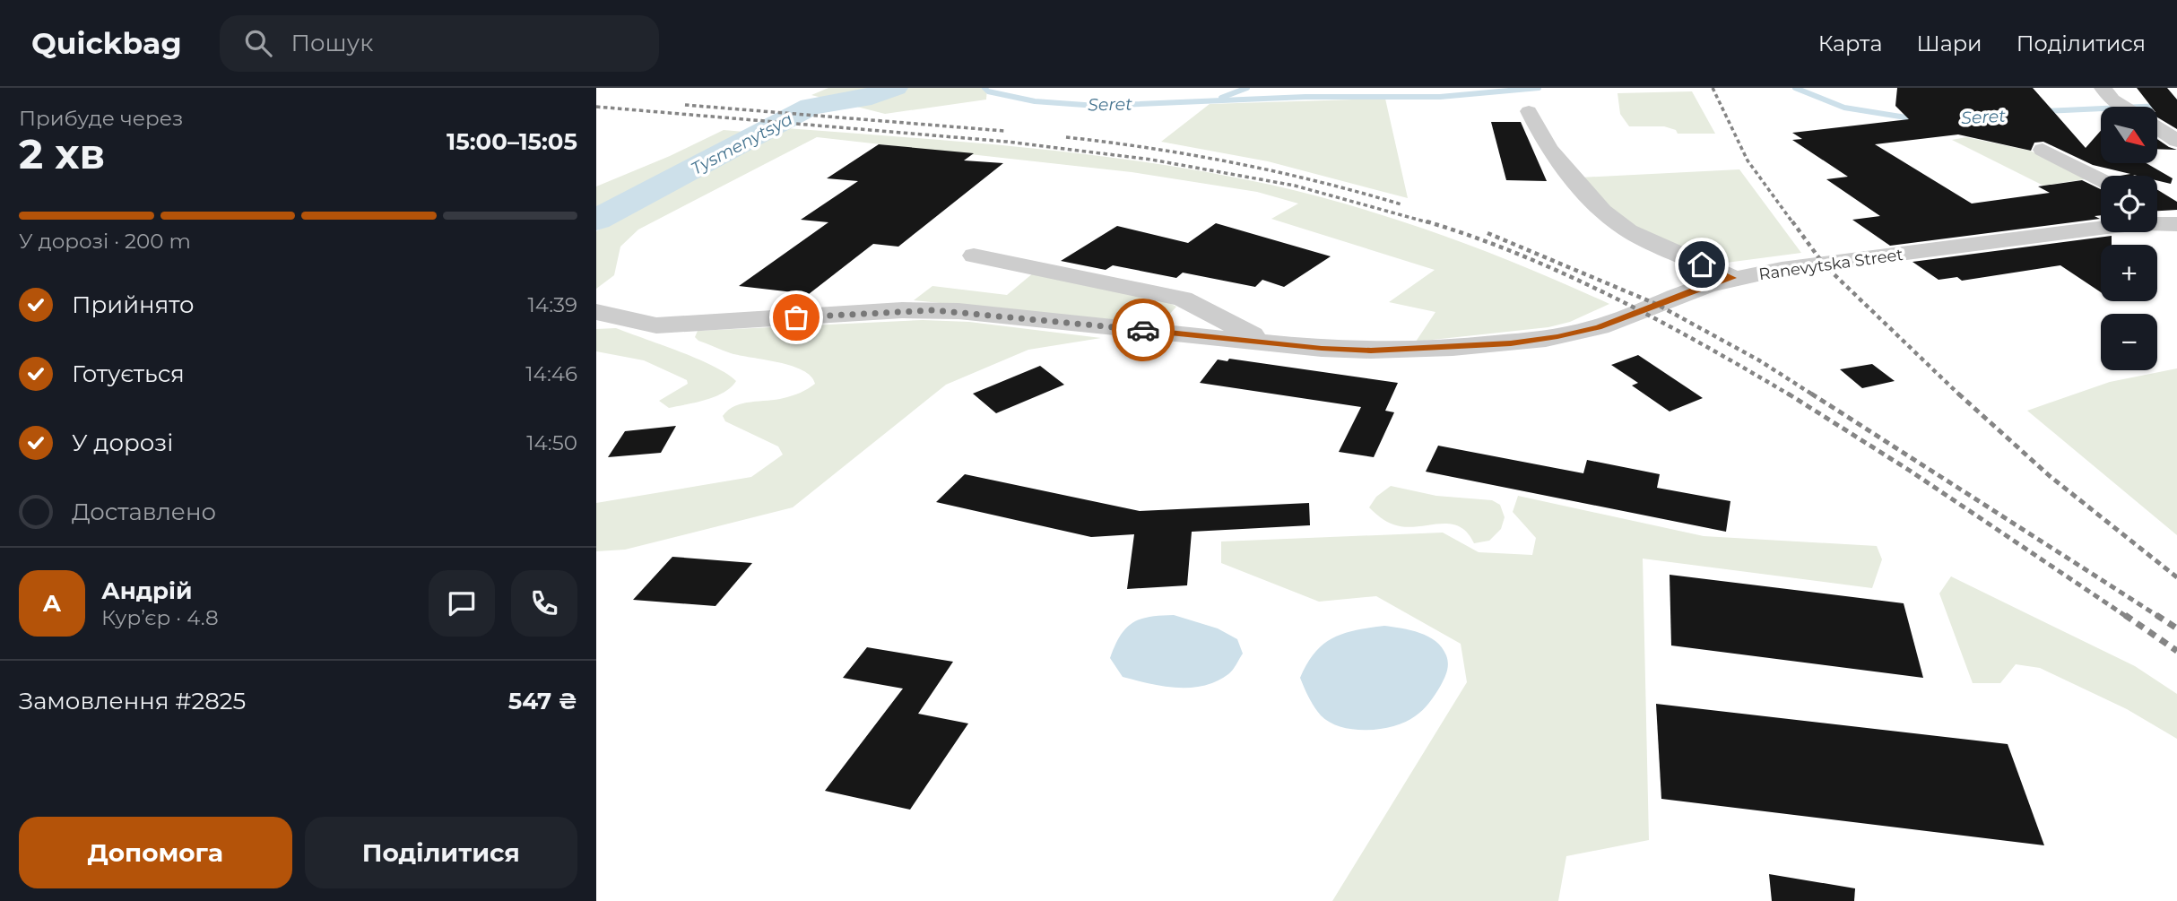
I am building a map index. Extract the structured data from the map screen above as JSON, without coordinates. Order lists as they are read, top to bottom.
{
  "streets": {
    "street": ["Ranevytska Street"]
  },
  "water": ["Seret", "Tysmenytsya"],
  "north": "bottom right",
  "page": {
    "header": "Quickbag",
    "search": "Пошук",
    "nav": ["Карта", "Шари", "Поділитися"],
    "heading": ["2 хв", "Прибуде через", "15:00–15:05"],
    "panel": [
      "Андрій",
      "Кур’єр · 4.8",
      "Замовлення #2825",
      "547 ₴"
    ],
    "map_buttons": ["+", "−"],
    "bar": "У дорозі · 200 m",
    "list": [
      ["Прийнято", "14:39"],
      ["Готується", "14:46"],
      ["У дорозі", "14:50"],
      "Доставлено"
    ],
    "round": "А",
    "buttons": ["Допомога", "Поділитися"]
  }
}
